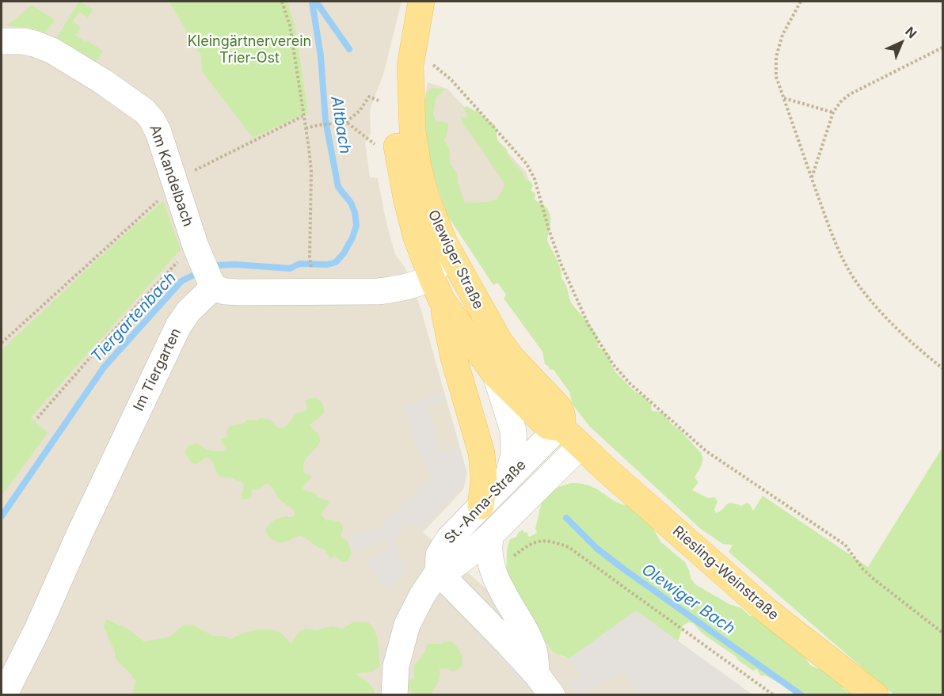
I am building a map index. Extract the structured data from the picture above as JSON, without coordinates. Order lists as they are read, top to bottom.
{
  "streets": {
    "main road": ["Olewiger Straße", "Riesling-Weinstraße"],
    "street": ["Am Kandelbach", "Im Tiergarten", "St.-Anna-Straße"]
  },
  "crossings": [
    ["Am Kandelbach", "Im Tiergarten"],
    ["Olewiger Straße", "St.-Anna-Straße"],
    ["Olewiger Straße", "Riesling-Weinstraße"]
  ],
  "water": ["Altbach", "Tiergartenbach", "Olewiger Bach"],
  "parks": ["Kleingärtnerverein Trier-Ost"],
  "north": "top right"
}
